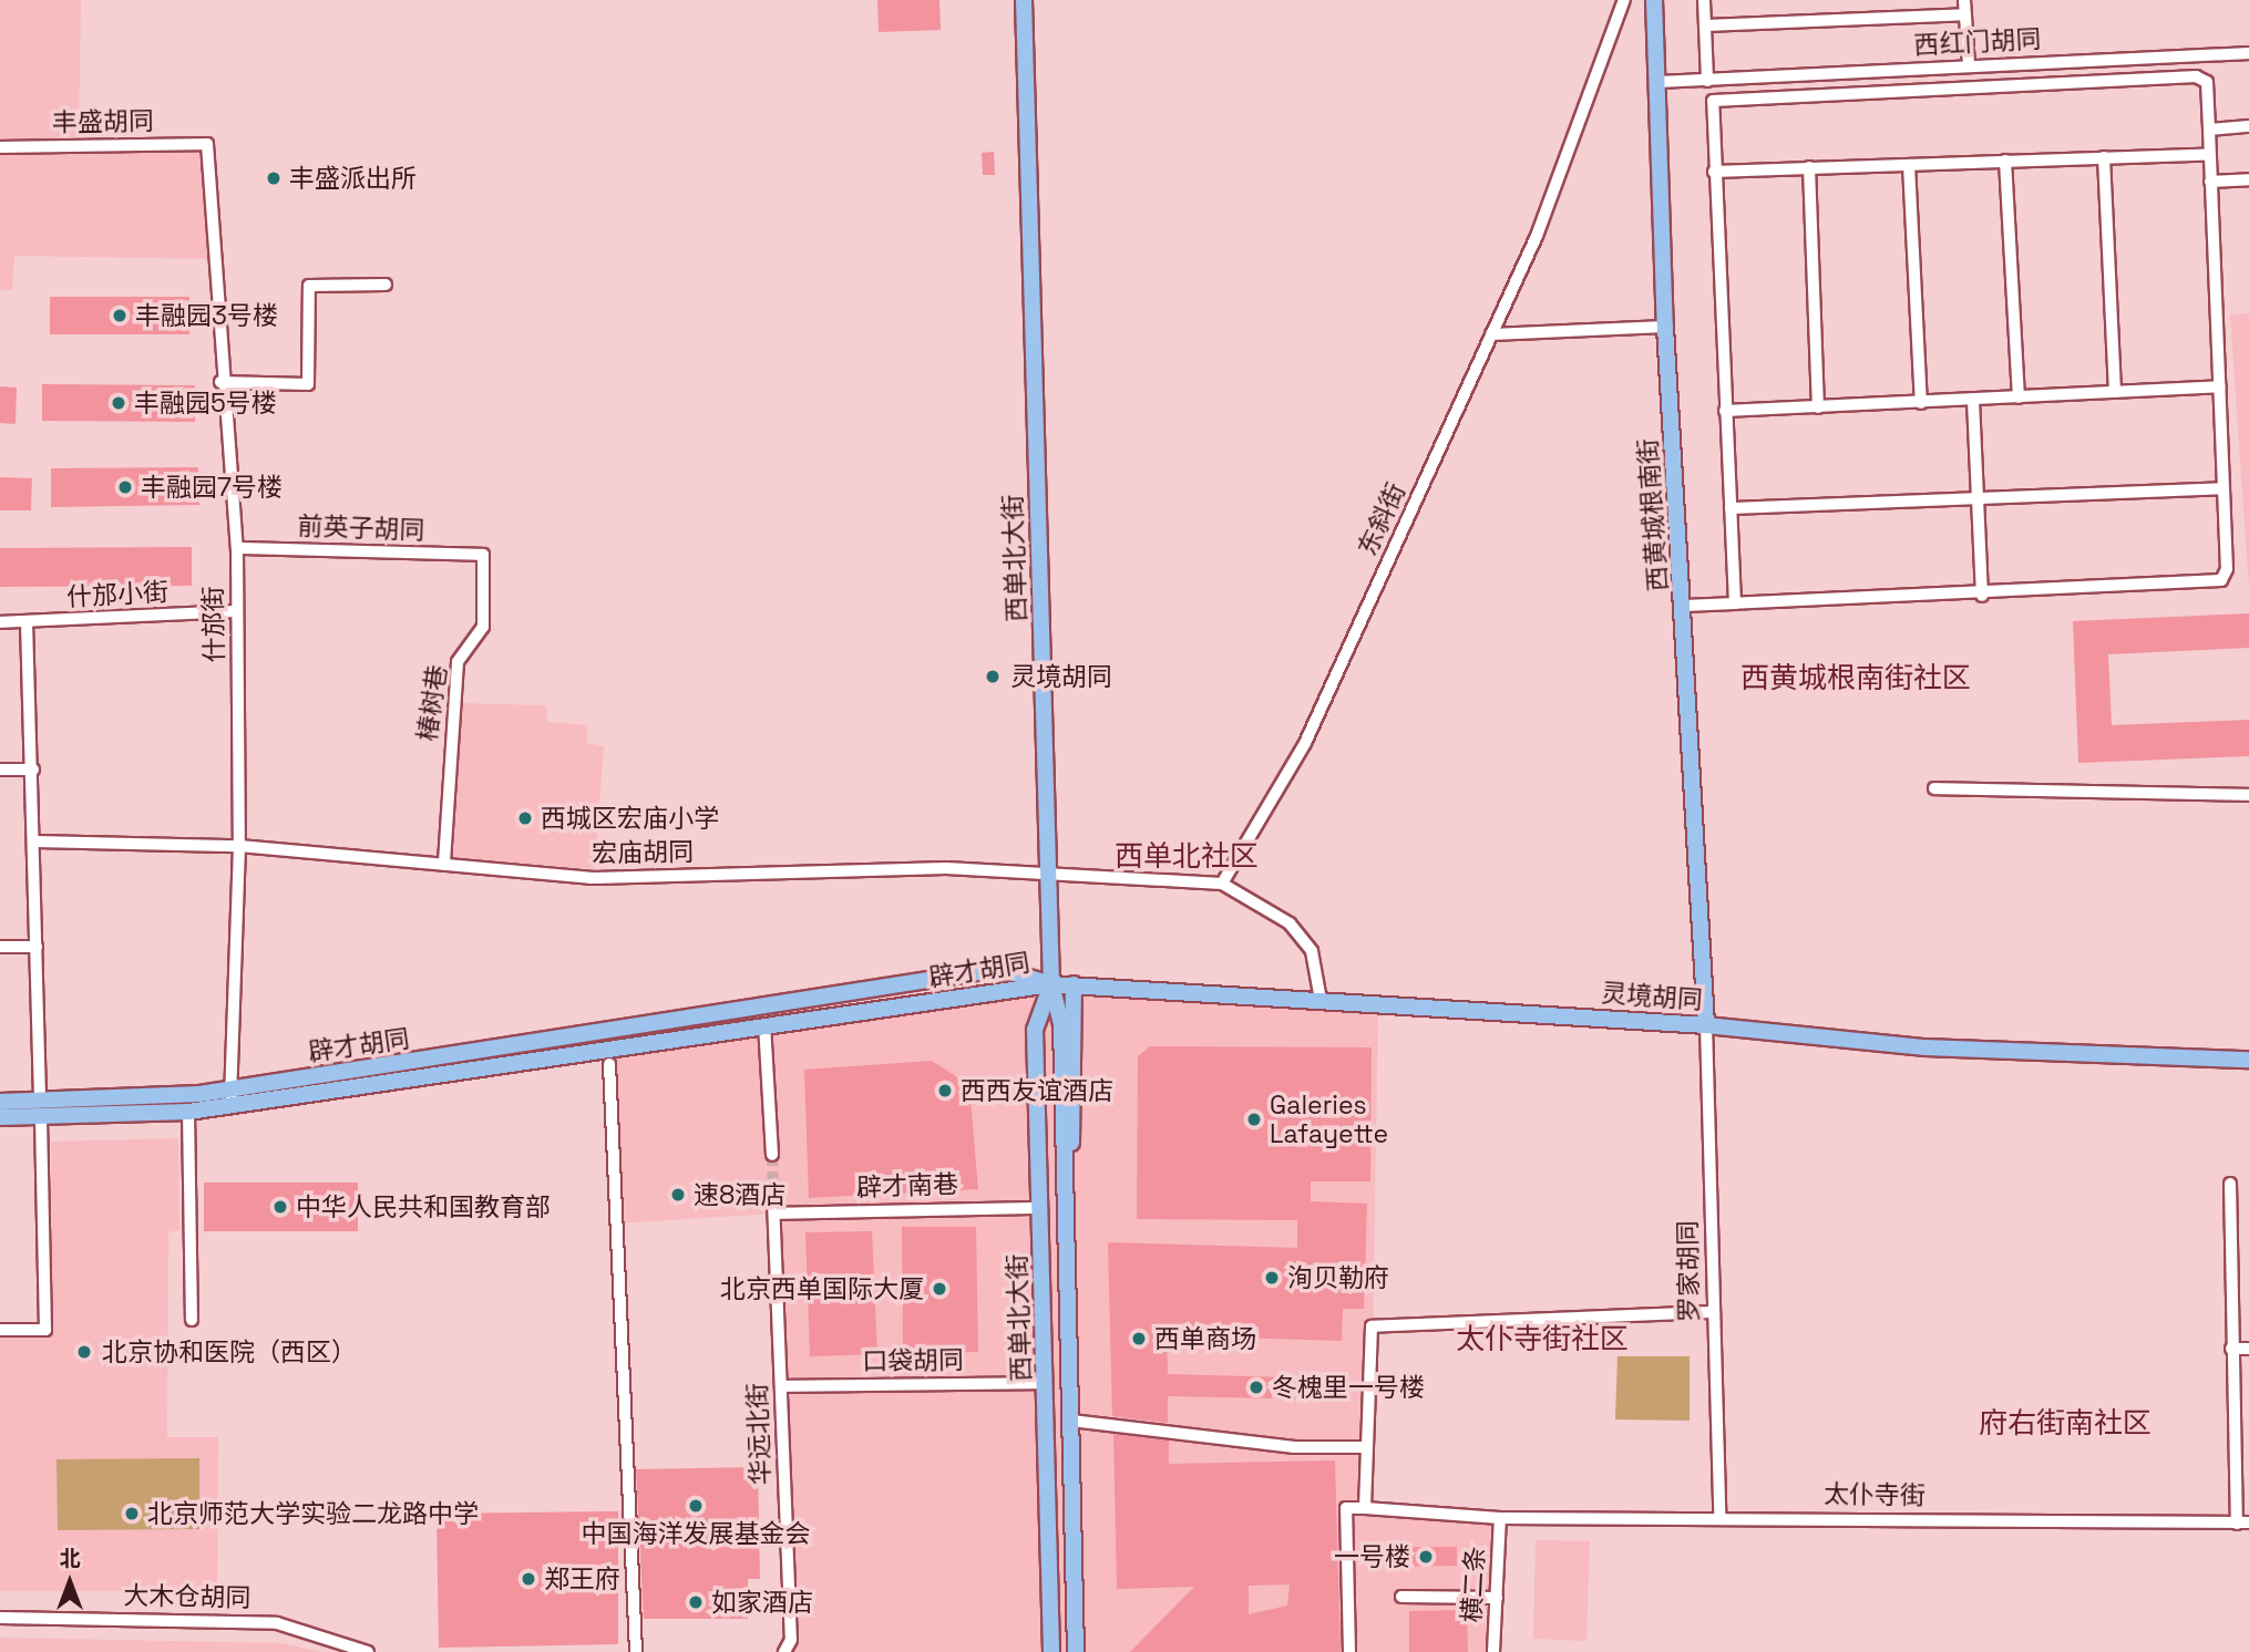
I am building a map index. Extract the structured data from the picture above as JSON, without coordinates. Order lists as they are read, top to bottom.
{
  "streets": {
    "main road": [
      "西黄城根南街",
      "西单北大街",
      "辟才胡同",
      "灵境胡同"
    ],
    "street": [
      "西红门胡同",
      "丰盛胡同",
      "东斜街",
      "前英子胡同",
      "什邡小街",
      "什邡街",
      "椿树巷",
      "宏庙胡同",
      "辟才南巷",
      "罗家胡同",
      "口袋胡同",
      "华远北街",
      "太仆寺街",
      "横二条",
      "大木仓胡同"
    ]
  },
  "crossings": [
    ["西红门胡同", "西黄城根南街"],
    ["丰盛胡同", "什邡街"],
    ["西黄城根南街", "灵境胡同"],
    ["西黄城根南街", "罗家胡同"],
    ["前英子胡同", "什邡街"],
    ["前英子胡同", "椿树巷"],
    ["西单北大街", "宏庙胡同"],
    ["西单北大街", "辟才胡同"],
    ["西单北大街", "灵境胡同"],
    ["西单北大街", "辟才南巷"],
    ["西单北大街", "口袋胡同"],
    ["什邡小街", "什邡街"],
    ["什邡街", "宏庙胡同"],
    ["什邡街", "辟才胡同"],
    ["椿树巷", "宏庙胡同"],
    ["辟才胡同", "灵境胡同"],
    ["灵境胡同", "罗家胡同"],
    ["辟才南巷", "华远北街"],
    ["罗家胡同", "太仆寺街"],
    ["口袋胡同", "华远北街"],
    ["太仆寺街", "横二条"]
  ],
  "districts": [
    "西黄城根南街社区",
    "西单北社区",
    "太仆寺街社区",
    "府右街南社区"
  ],
  "places": [
    "丰盛派出所",
    "丰融园3号楼",
    "丰融园5号楼",
    "丰融园7号楼",
    "灵境胡同",
    "西城区宏庙小学",
    "西西友谊酒店",
    "Galeries Lafayette",
    "速8酒店",
    "中华人民共和国教育部",
    "洵贝勒府",
    "北京西单国际大厦",
    "西单商场",
    "北京协和医院（西区）",
    "冬槐里一号楼",
    "中国海洋发展基金会",
    "北京师范大学实验二龙路中学",
    "一号楼",
    "郑王府",
    "如家酒店"
  ],
  "north": "top"
}
